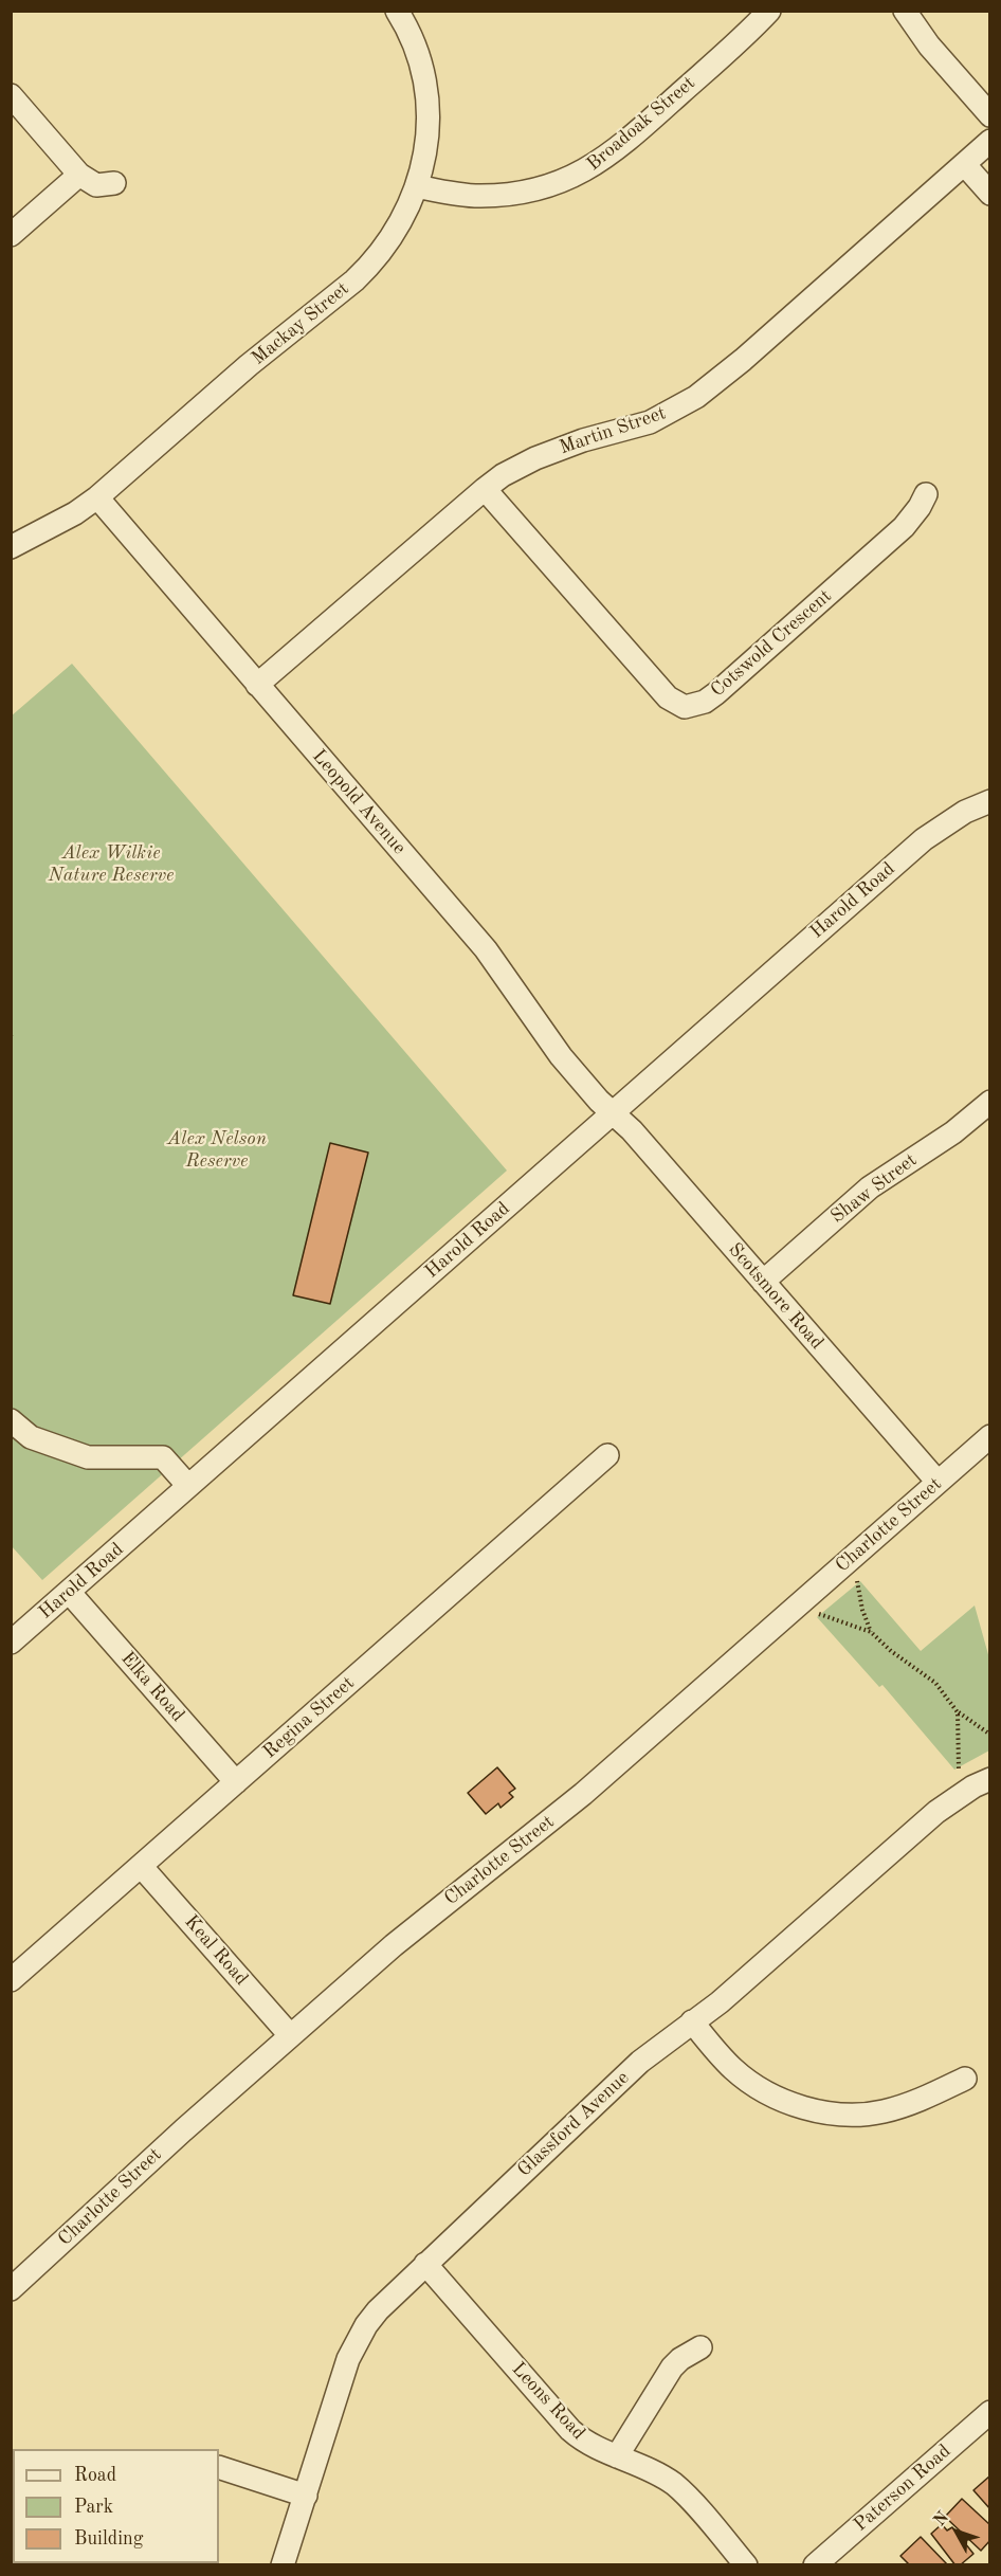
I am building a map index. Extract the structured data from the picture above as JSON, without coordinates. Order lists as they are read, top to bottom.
{
  "streets": {
    "street": [
      "Broadoak Street",
      "Mackay Street",
      "Martin Street",
      "Cotswold Crescent",
      "Leopold Avenue",
      "Harold Road",
      "Shaw Street",
      "Scotsmore Road",
      "Charlotte Street",
      "Elka Road",
      "Regina Street",
      "Keal Road",
      "Glassford Avenue",
      "Leons Road",
      "Paterson Road"
    ]
  },
  "crossings": [
    ["Broadoak Street", "Mackay Street"],
    ["Mackay Street", "Leopold Avenue"],
    ["Martin Street", "Cotswold Crescent"],
    ["Martin Street", "Leopold Avenue"],
    ["Leopold Avenue", "Harold Road"],
    ["Leopold Avenue", "Scotsmore Road"],
    ["Harold Road", "Scotsmore Road"],
    ["Harold Road", "Elka Road"],
    ["Shaw Street", "Scotsmore Road"],
    ["Scotsmore Road", "Charlotte Street"],
    ["Charlotte Street", "Keal Road"],
    ["Elka Road", "Regina Street"],
    ["Regina Street", "Keal Road"],
    ["Glassford Avenue", "Leons Road"]
  ],
  "parks": ["Alex Wilkie Nature Reserve", "Alex Nelson Reserve"],
  "legend": ["Road", "Park", "Building"],
  "north": "top left"
}
